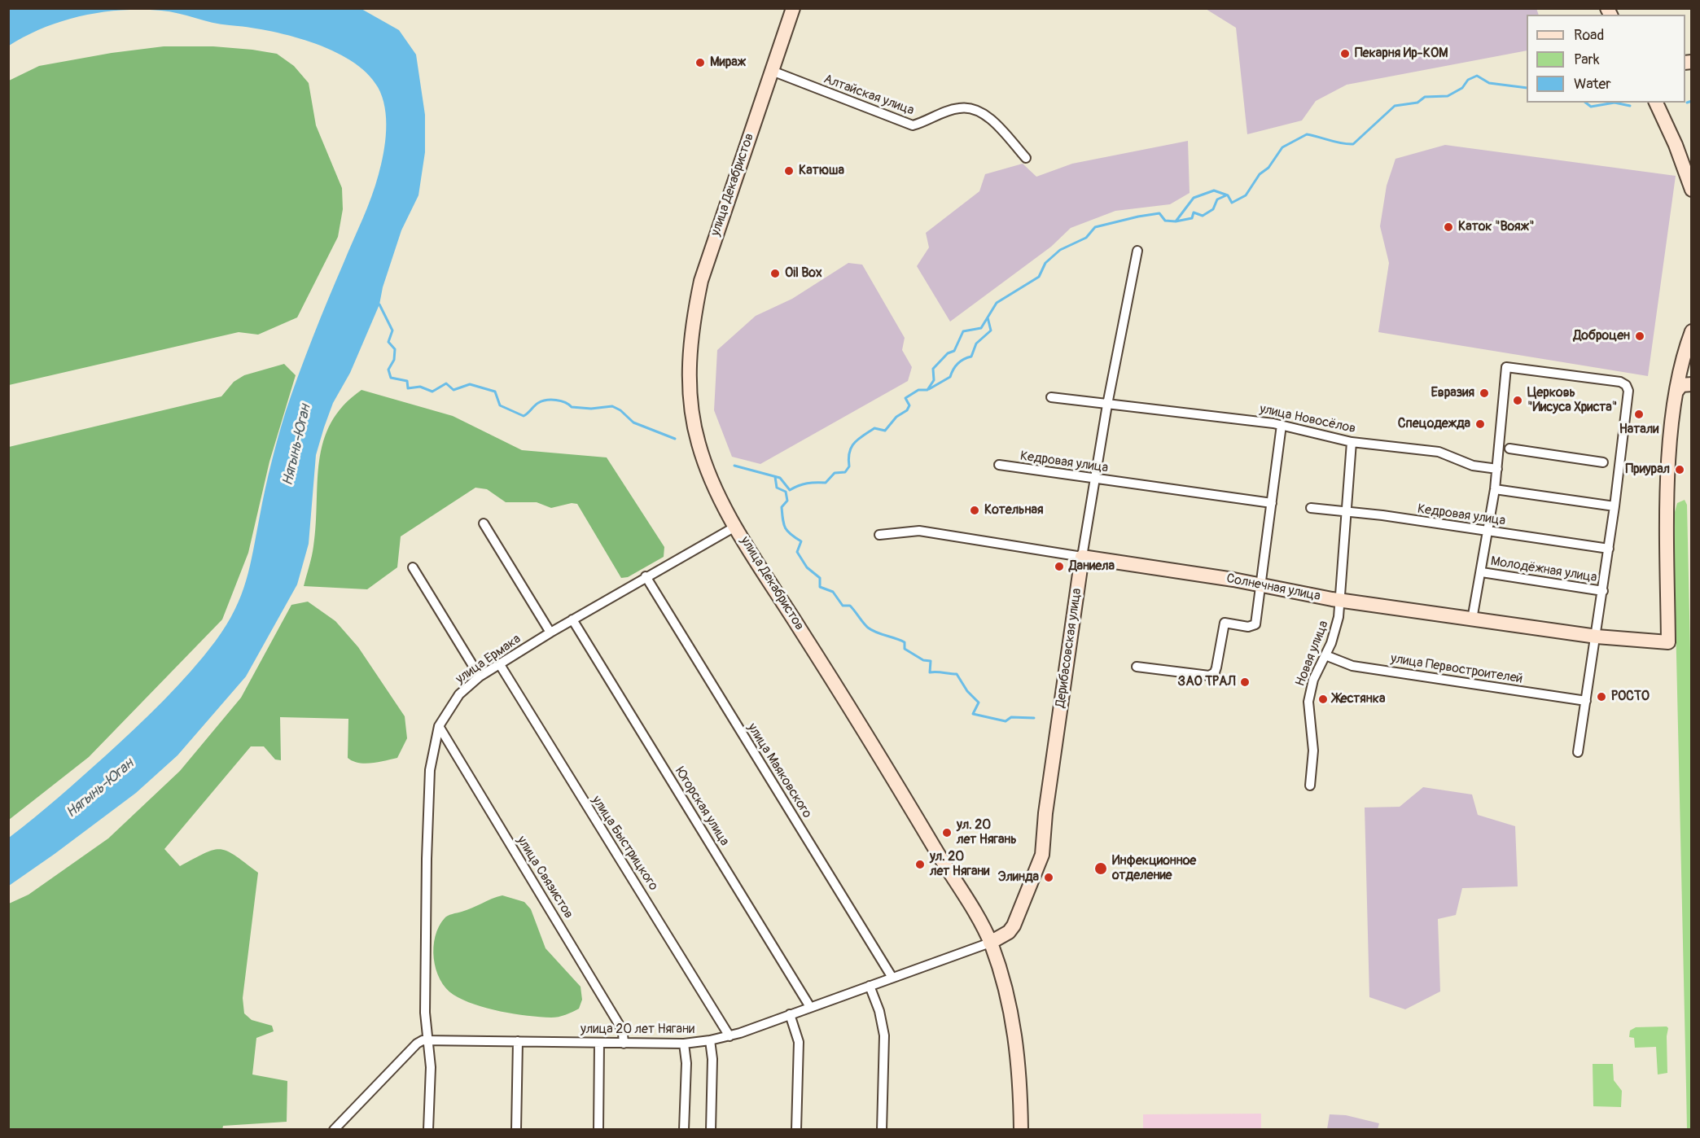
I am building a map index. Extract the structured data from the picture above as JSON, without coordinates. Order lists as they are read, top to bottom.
{
  "streets": {
    "main road": ["улица Декабристов", "Солнечная улица", "Дерибасовская улица"],
    "street": [
      "Алтайская улица",
      "улица Новосёлов",
      "Кедровая улица",
      "Молодёжная улица",
      "Новая улица",
      "улица Ермака",
      "улица Первостроителей",
      "улица Маяковского",
      "Югорская улица",
      "улица Быстрицкого",
      "улица Связистов",
      "улица 20 лет Нягани"
    ]
  },
  "crossings": [
    ["Алтайская улица", "улица Декабристов"],
    ["улица Декабристов", "Дерибасовская улица"],
    ["улица Декабристов", "улица Ермака"],
    ["улица Декабристов", "улица 20 лет Нягани"],
    ["улица Новосёлов", "Дерибасовская улица"],
    ["улица Новосёлов", "Новая улица"],
    ["Кедровая улица", "Дерибасовская улица"],
    ["Кедровая улица", "Новая улица"],
    ["Солнечная улица", "Дерибасовская улица"],
    ["Солнечная улица", "Новая улица"],
    ["Дерибасовская улица", "улица 20 лет Нягани"],
    ["Новая улица", "улица Первостроителей"],
    ["улица Ермака", "улица Маяковского"],
    ["улица Ермака", "Югорская улица"],
    ["улица Ермака", "улица Быстрицкого"],
    ["улица Ермака", "улица Связистов"],
    ["улица Ермака", "улица 20 лет Нягани"],
    ["улица Маяковского", "улица 20 лет Нягани"],
    ["Югорская улица", "улица 20 лет Нягани"],
    ["улица Быстрицкого", "улица 20 лет Нягани"],
    ["улица Связистов", "улица 20 лет Нягани"]
  ],
  "water": ["Нягынь-Юган"],
  "places": [
    "Пекарня Ир-КОМ",
    "Мираж",
    "Катюша",
    "Каток \"Вояж\"",
    "Oil Box",
    "Доброцен",
    "Евразия",
    "Церковь \"Иисуса Христа\"",
    "Натали",
    "Спецодежда",
    "Приурал",
    "Котельная",
    "Даниела",
    "ЗАО ТРАЛ",
    "РОСТО",
    "Жестянка",
    "ул. 20 лет Нягань",
    "ул. 20 лет Нягани",
    "Инфекционное отделение",
    "Элинда"
  ],
  "legend": ["Road", "Park", "Water"]
}
